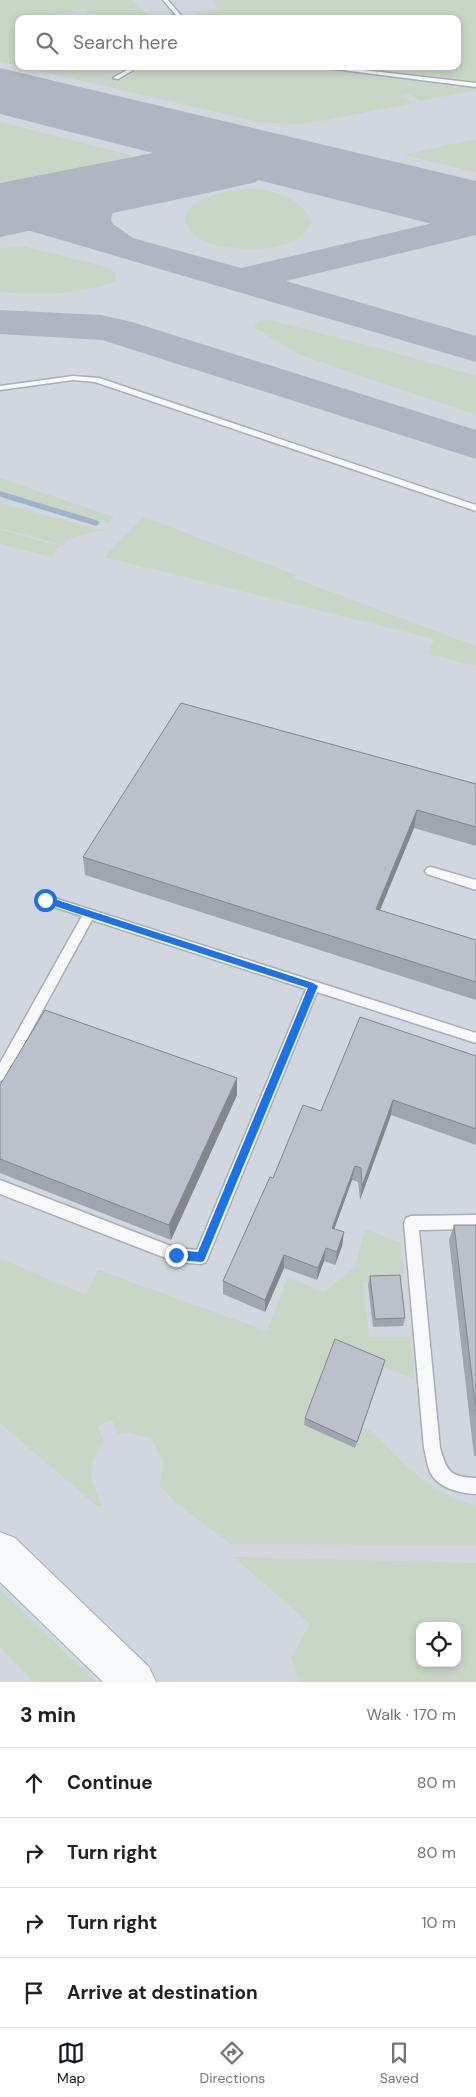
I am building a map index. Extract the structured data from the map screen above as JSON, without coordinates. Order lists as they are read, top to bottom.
{
  "page": {
    "search": "Search here",
    "heading": ["3 min", "Walk · 170 m"],
    "list": [
      ["Continue", "80 m"],
      ["Turn right", "80 m"],
      ["Turn right", "10 m"],
      "Arrive at destination"
    ],
    "nav": ["Map", "Directions", "Saved"]
  }
}
